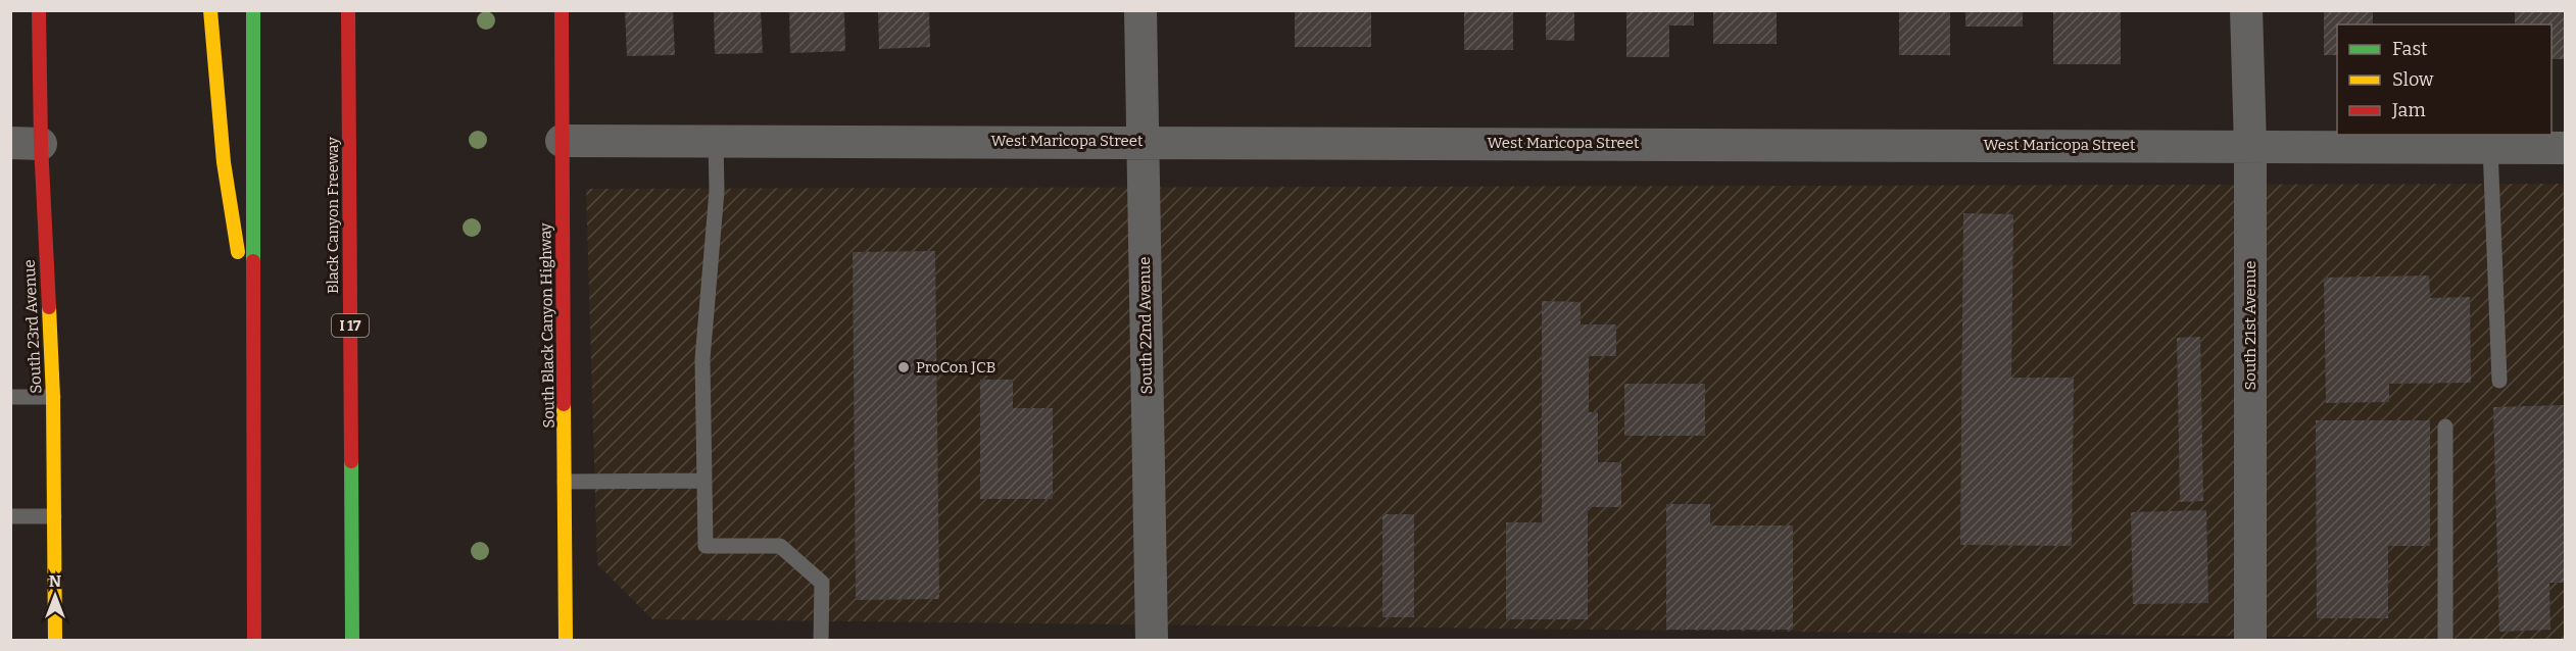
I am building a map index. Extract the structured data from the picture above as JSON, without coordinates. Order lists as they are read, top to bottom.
{
  "streets": {
    "main road": [
      "Black Canyon Freeway",
      "I 17",
      "South Black Canyon Highway",
      "South 23rd Avenue"
    ],
    "street": ["West Maricopa Street", "South 22nd Avenue", "South 21st Avenue"]
  },
  "crossings": [
    ["West Maricopa Street", "South Black Canyon Highway"],
    ["West Maricopa Street", "South 22nd Avenue"],
    ["West Maricopa Street", "South 21st Avenue"]
  ],
  "places": ["ProCon JCB"],
  "legend": ["Fast", "Slow", "Jam"],
  "north": "top"
}
